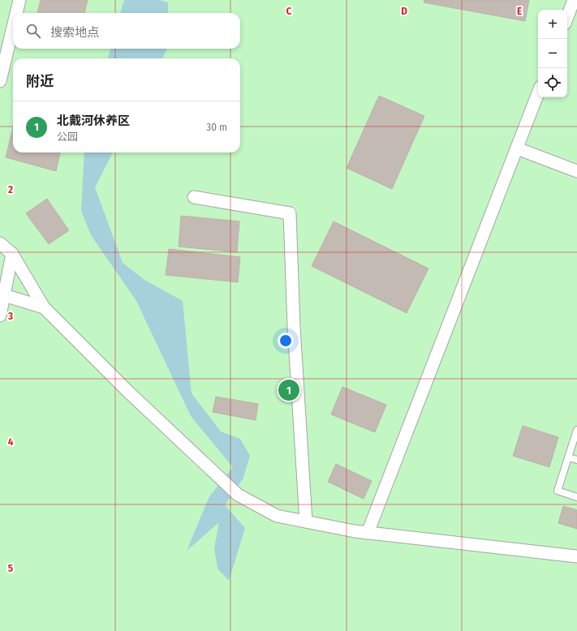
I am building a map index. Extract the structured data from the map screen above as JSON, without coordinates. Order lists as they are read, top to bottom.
{
  "page": {
    "map_buttons": ["+", "−"],
    "search": "搜索地点",
    "heading": "附近",
    "list": [
      {
        "mark": "1",
        "name": "北戴河休养区",
        "note": "公园",
        "value": "30 m"
      }
    ],
    "pins": "1"
  },
  "grid": {
    "columns": ["C", "D", "E"],
    "rows": [
      "2",
      "3",
      "4",
      "5"
    ]
  }
}
